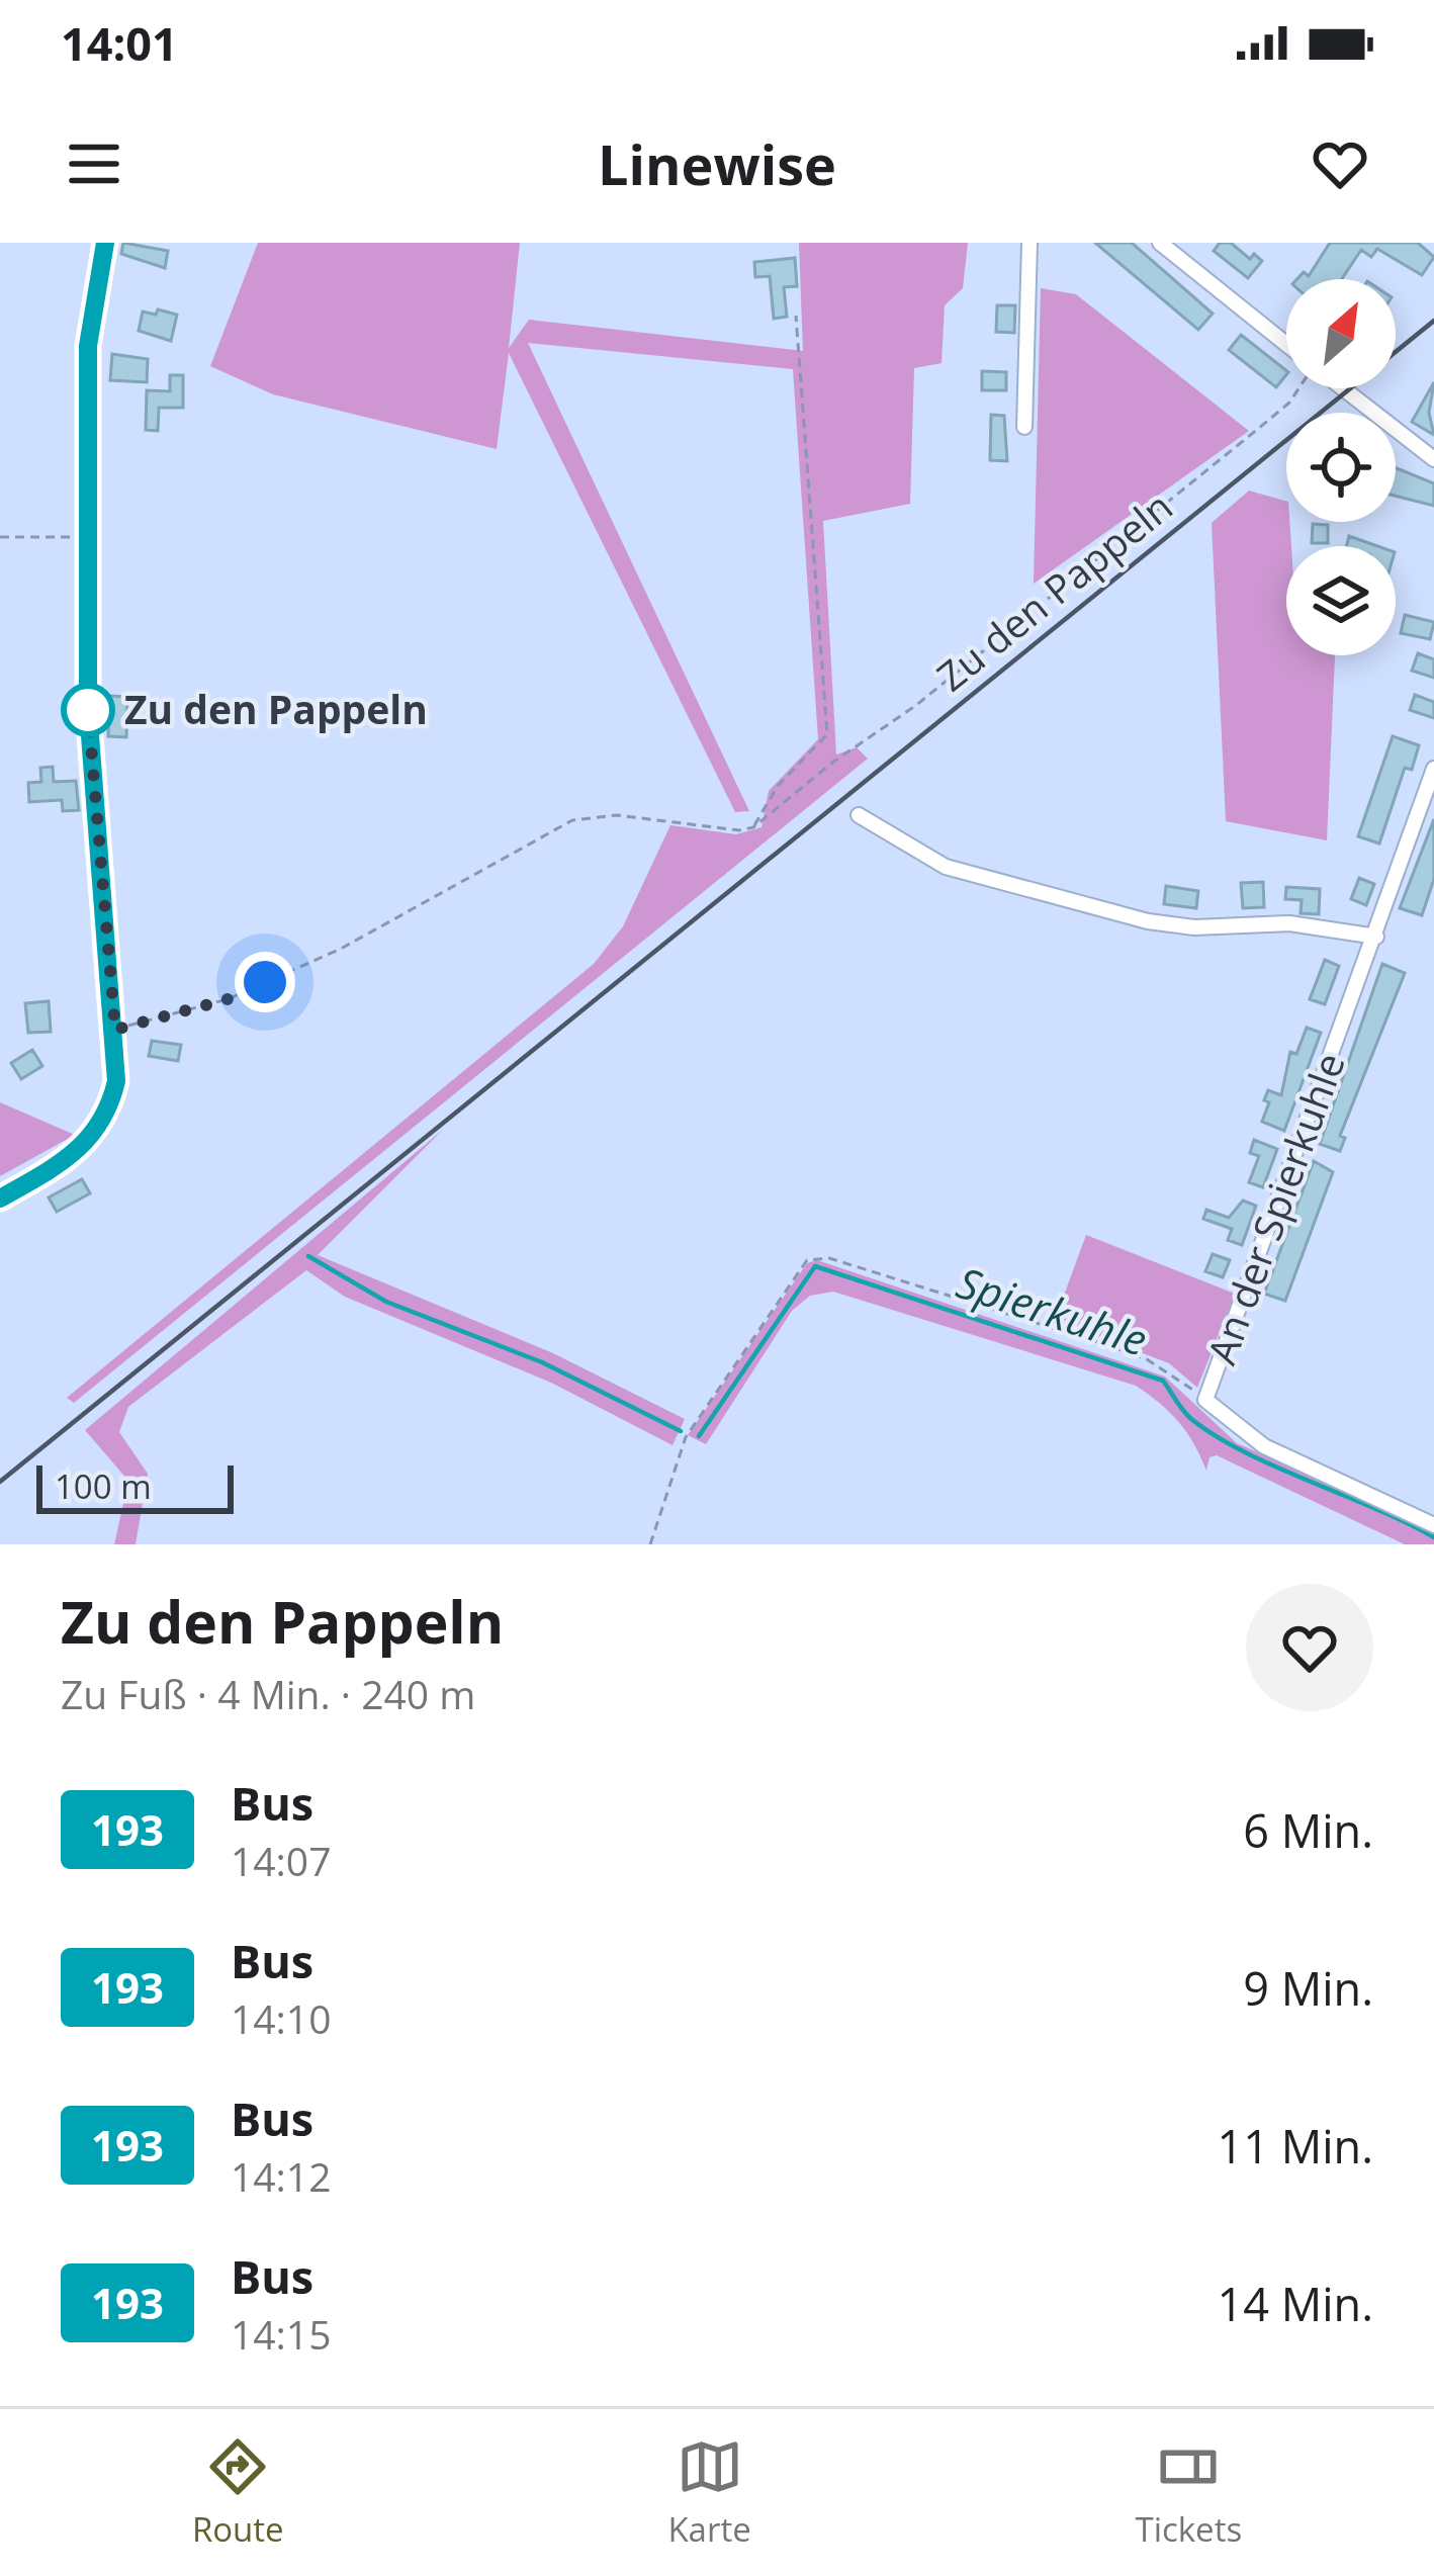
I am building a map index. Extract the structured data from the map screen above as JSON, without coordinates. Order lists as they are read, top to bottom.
{
  "streets": {
    "street": ["An der Spierkuhle"],
    "path": ["Zu den Pappeln"]
  },
  "water": ["Spierkuhle"],
  "places": ["Zu den Pappeln"],
  "lines": ["bus line 193"],
  "scale_bar": "100 m",
  "north": "top right",
  "page": {
    "status": "14:01",
    "header": "Linewise",
    "scale": "100 m",
    "heading": ["Zu den Pappeln", "Zu Fuß · 4 Min. · 240 m"],
    "list": [
      {
        "mark": "193",
        "name": "Bus",
        "note": "14:07",
        "value": "6 Min."
      },
      {
        "mark": "193",
        "name": "Bus",
        "note": "14:10",
        "value": "9 Min."
      },
      {
        "mark": "193",
        "name": "Bus",
        "note": "14:12",
        "value": "11 Min."
      },
      {
        "mark": "193",
        "name": "Bus",
        "note": "14:15",
        "value": "14 Min."
      }
    ],
    "tabs": ["Route", "Karte", "Tickets"]
  }
}
